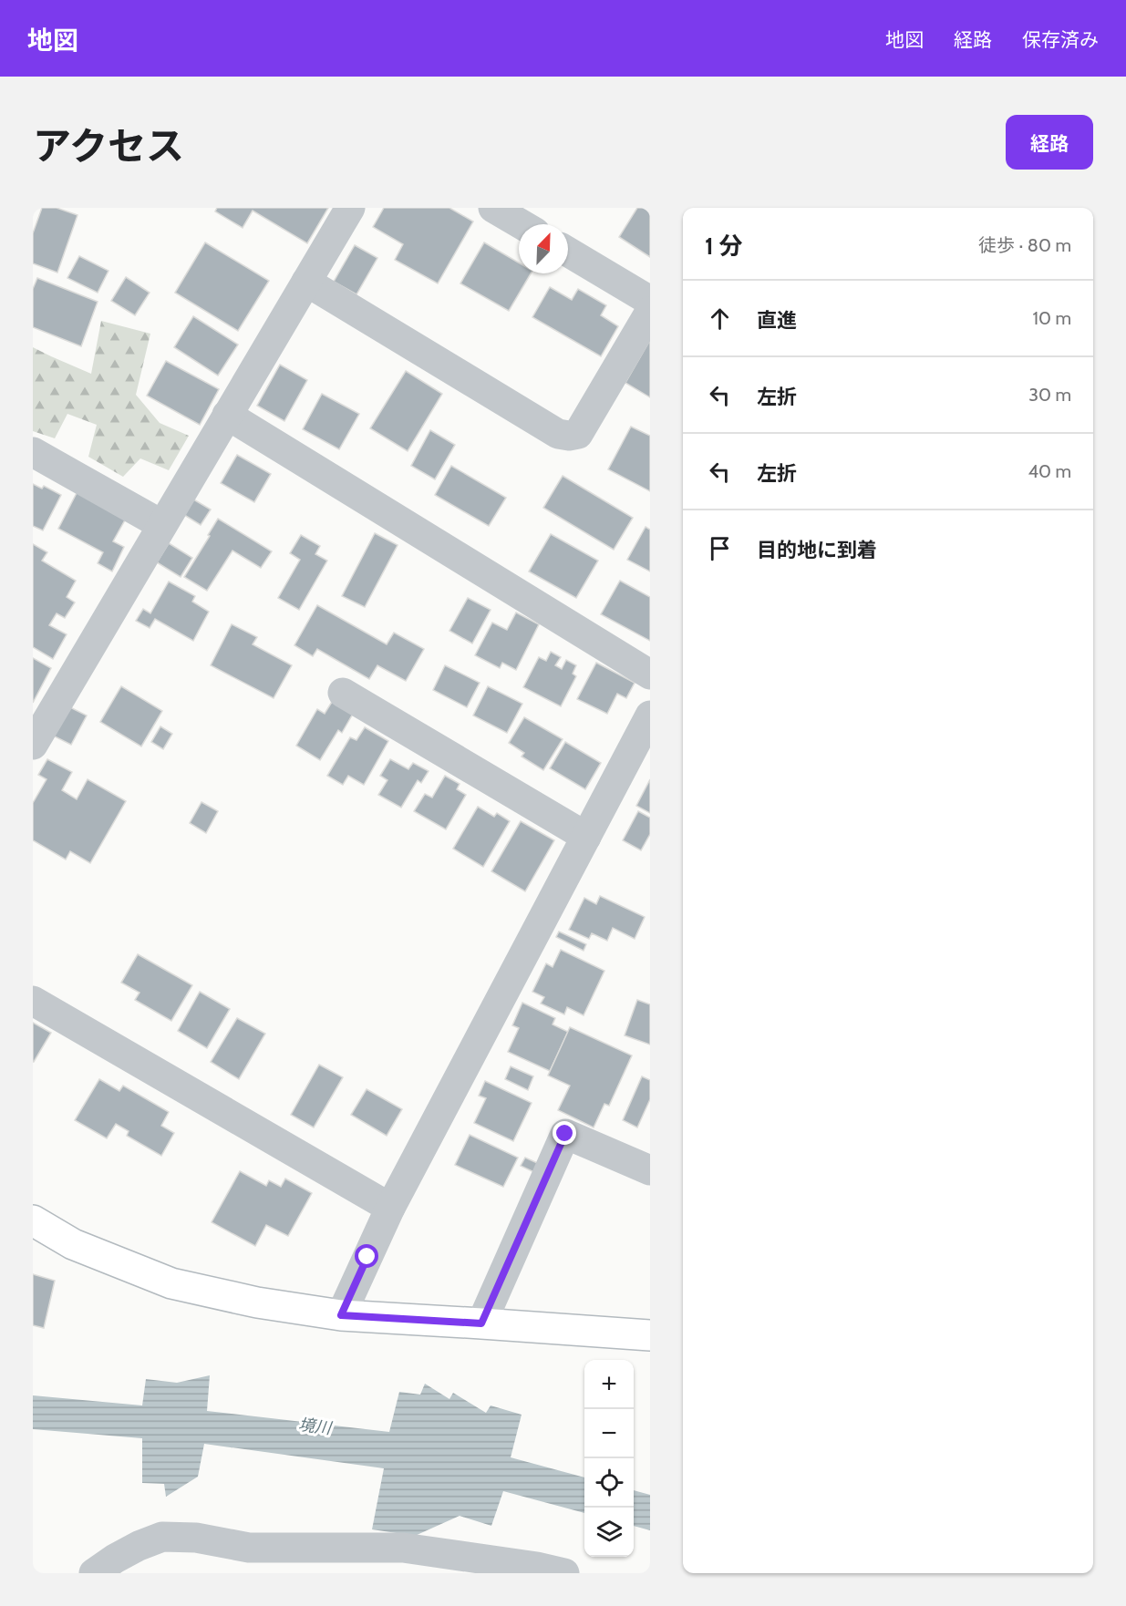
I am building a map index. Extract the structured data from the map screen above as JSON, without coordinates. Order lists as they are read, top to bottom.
{
  "water": ["境川"],
  "north": "top right",
  "page": {
    "header": "地図",
    "nav": ["地図", "経路", "保存済み"],
    "title": "アクセス",
    "buttons": "経路",
    "heading": ["1 分", "徒歩 · 80 m"],
    "list": [
      ["直進", "10 m"],
      ["左折", "30 m"],
      ["左折", "40 m"],
      "目的地に到着"
    ],
    "map_buttons": ["+", "−"]
  }
}
